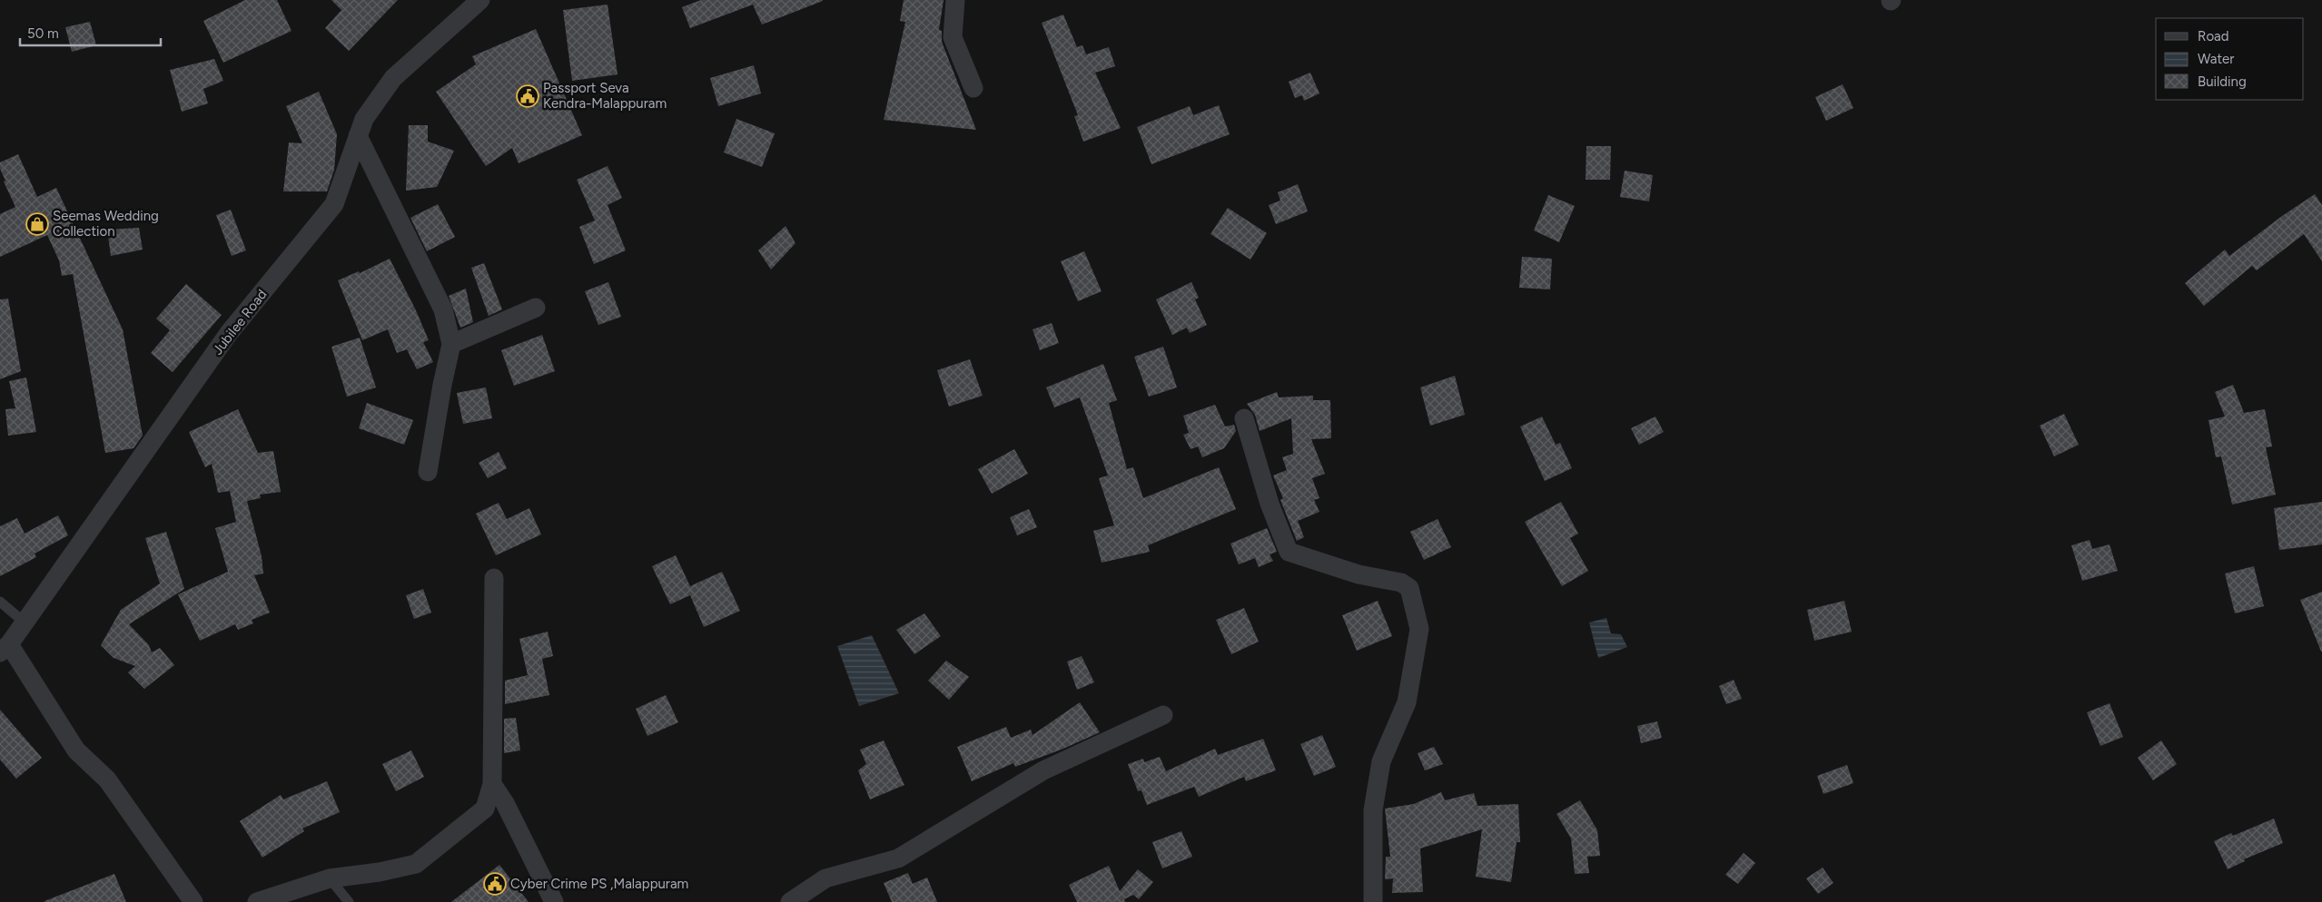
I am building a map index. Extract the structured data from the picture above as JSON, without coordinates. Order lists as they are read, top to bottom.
{
  "streets": {
    "street": ["Jubilee Road"]
  },
  "places": {
    "public building": ["Passport Seva Kendra-Malappuram", "Cyber Crime PS ,Malappuram"],
    "shop": ["Seemas Wedding Collection"]
  },
  "legend": ["Road", "Water", "Building"],
  "scale_bar": "50 m"
}
